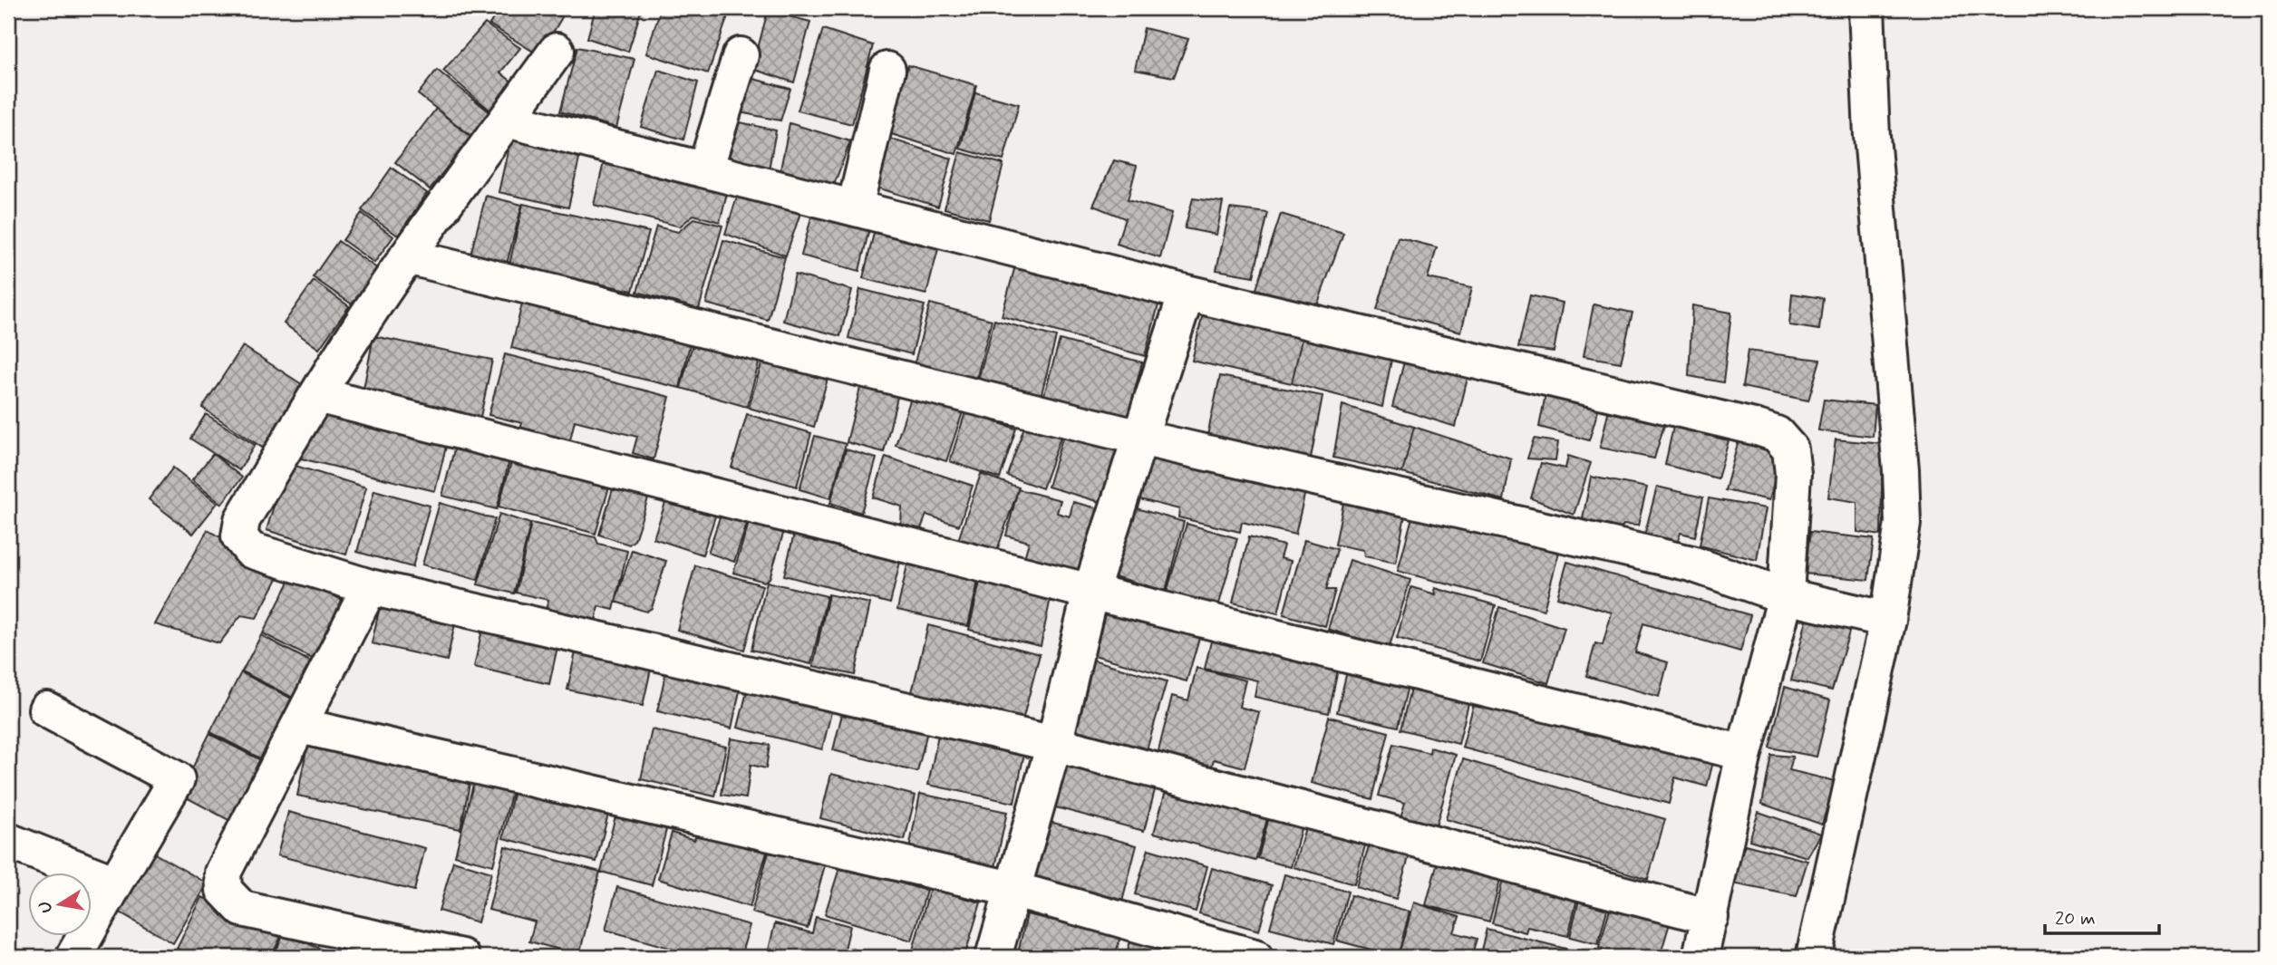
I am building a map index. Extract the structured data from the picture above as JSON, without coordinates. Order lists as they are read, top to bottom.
{
  "scale_bar": "20 m",
  "north": "left"
}
